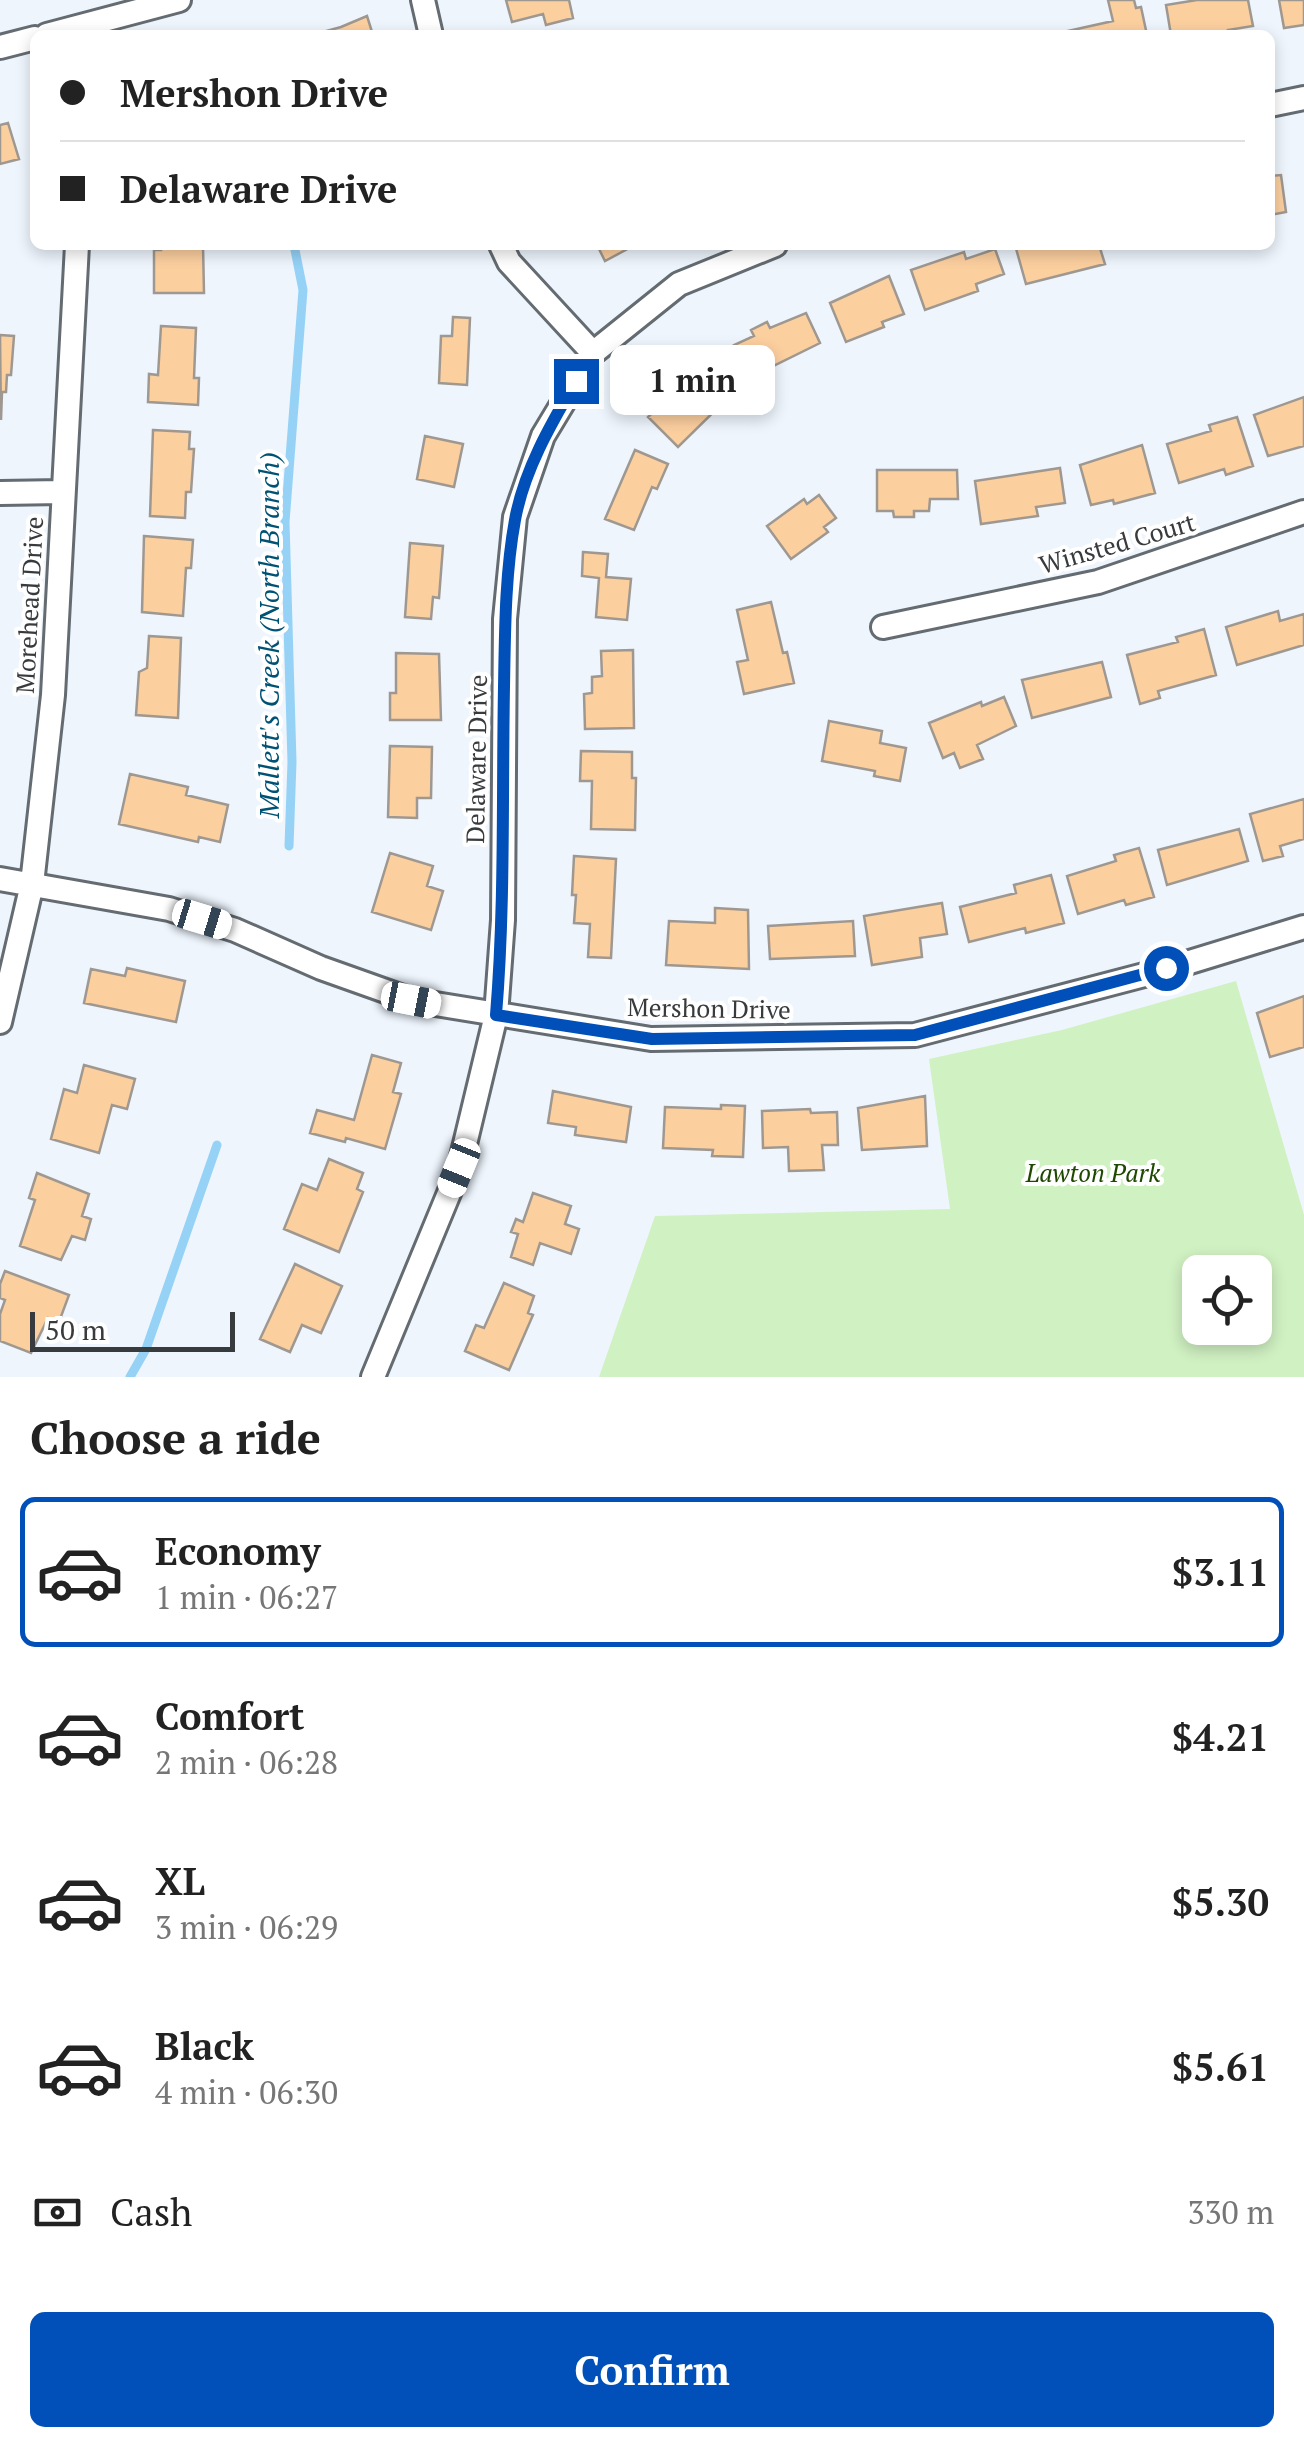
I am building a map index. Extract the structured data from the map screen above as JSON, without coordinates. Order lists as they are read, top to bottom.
{
  "streets": {
    "street": [
      "Winsted Court",
      "Morehead Drive",
      "Delaware Drive",
      "Mershon Drive"
    ]
  },
  "crossings": [
    ["Morehead Drive", "Mershon Drive"],
    ["Delaware Drive", "Mershon Drive"]
  ],
  "water": ["Mallett's Creek (North Branch)"],
  "parks": ["Lawton Park"],
  "scale_bar": "50 m",
  "page": {
    "banner": ["Mershon Drive", "Delaware Drive"],
    "bubble": "1 min",
    "scale": "50 m",
    "heading": "Choose a ride",
    "list": [
      {
        "name": "Economy",
        "note": "1 min · 06:27",
        "value": "$3.11"
      },
      {
        "name": "Comfort",
        "note": "2 min · 06:28",
        "value": "$4.21"
      },
      {
        "name": "XL",
        "note": "3 min · 06:29",
        "value": "$5.30"
      },
      {
        "name": "Black",
        "note": "4 min · 06:30",
        "value": "$5.61"
      }
    ],
    "pay": ["Cash", "330 m"],
    "buttons": "Confirm"
  }
}
